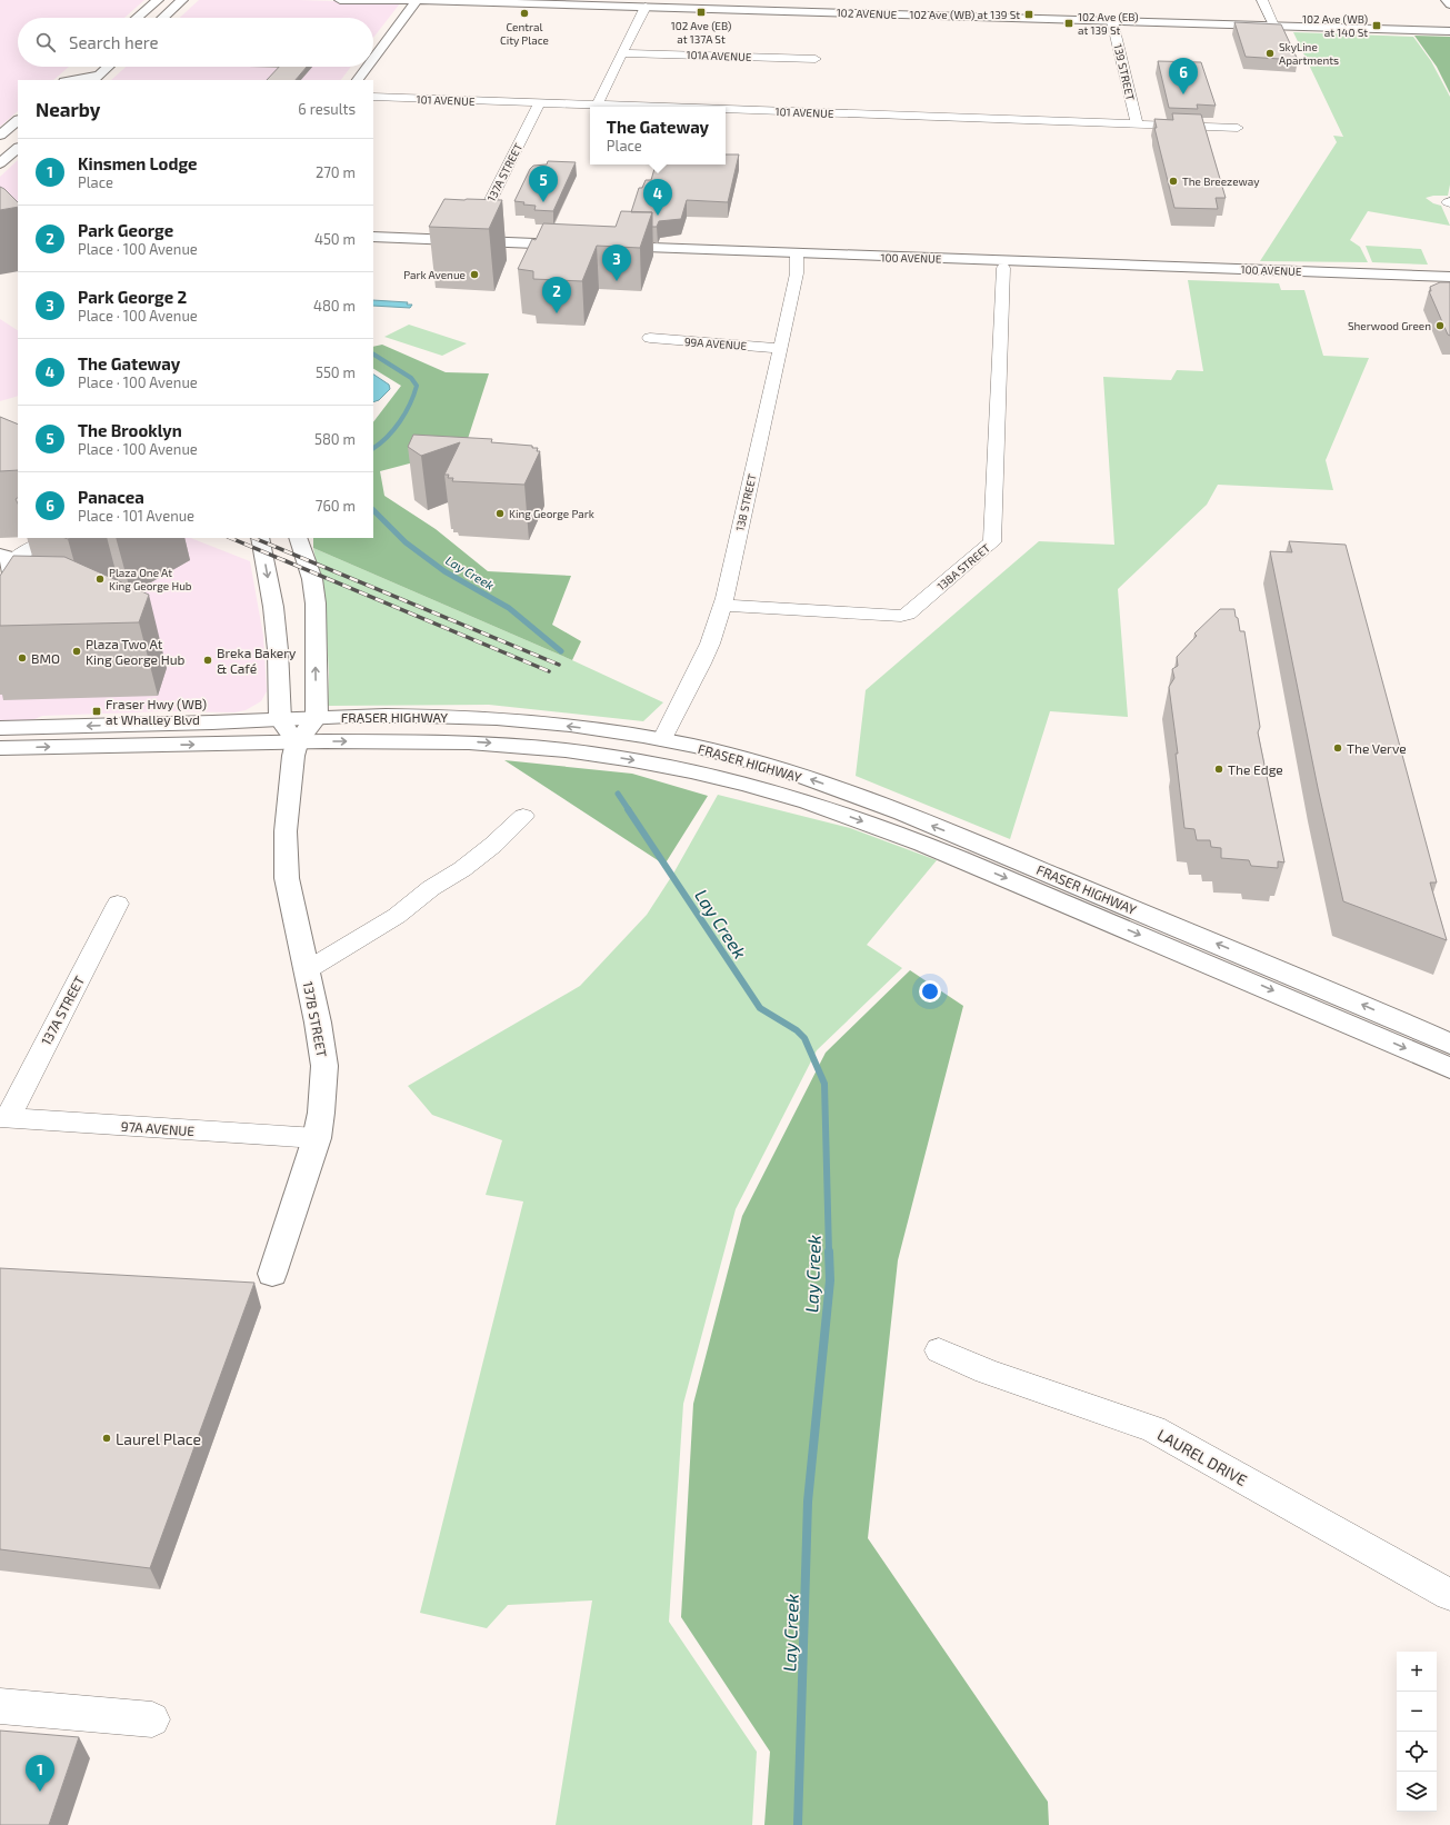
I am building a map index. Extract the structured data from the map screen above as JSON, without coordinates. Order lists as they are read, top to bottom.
{
  "streets": {
    "main road": [
      "102 AVENUE",
      "100 AVENUE",
      "FRASER HIGHWAY",
      "137B STREET"
    ],
    "street": [
      "101A AVENUE",
      "139 STREET",
      "101 AVENUE",
      "137A STREET",
      "99A AVENUE",
      "138 STREET",
      "138A STREET",
      "97A AVENUE",
      "LAUREL DRIVE"
    ]
  },
  "crossings": [
    ["102 AVENUE", "139 STREET"],
    ["139 STREET", "101 AVENUE"],
    ["101 AVENUE", "137A STREET"],
    ["137A STREET", "97A AVENUE"],
    ["100 AVENUE", "138 STREET"],
    ["100 AVENUE", "138A STREET"],
    ["99A AVENUE", "138 STREET"],
    ["138 STREET", "138A STREET"],
    ["138 STREET", "FRASER HIGHWAY"],
    ["137B STREET", "97A AVENUE"]
  ],
  "water": ["Lay Creek"],
  "places": {
    "transit": [
      "102 Ave (EB) at 137A St",
      "102 Ave (WB) at 139 St",
      "102 Ave (EB) at 139 St",
      "102 Ave (WB) at 140 St",
      "Fraser Hwy (WB) at Whalley Blvd"
    ],
    "other": [
      "Central City Place",
      "SkyLine Apartments",
      "The Breezeway",
      "Park Avenue",
      "Sherwood Green",
      "King George Park",
      "Plaza One At King George Hub",
      "Plaza Two At King George Hub",
      "BMO",
      "Breka Bakery & Café",
      "The Verve",
      "The Edge",
      "Laurel Place"
    ]
  },
  "page": {
    "search": "Search here",
    "pins": [
      "6",
      "5",
      "4",
      "3",
      "2",
      "1"
    ],
    "heading": ["Nearby", "6 results"],
    "popup": ["The Gateway", "Place"],
    "list": [
      {
        "mark": "1",
        "name": "Kinsmen Lodge",
        "note": "Place",
        "value": "270 m"
      },
      {
        "mark": "2",
        "name": "Park George",
        "note": "Place · 100 Avenue",
        "value": "450 m"
      },
      {
        "mark": "3",
        "name": "Park George 2",
        "note": "Place · 100 Avenue",
        "value": "480 m"
      },
      {
        "mark": "4",
        "name": "The Gateway",
        "note": "Place · 100 Avenue",
        "value": "550 m"
      },
      {
        "mark": "5",
        "name": "The Brooklyn",
        "note": "Place · 100 Avenue",
        "value": "580 m"
      },
      {
        "mark": "6",
        "name": "Panacea",
        "note": "Place · 101 Avenue",
        "value": "760 m"
      }
    ],
    "map_buttons": ["+", "−"]
  }
}
